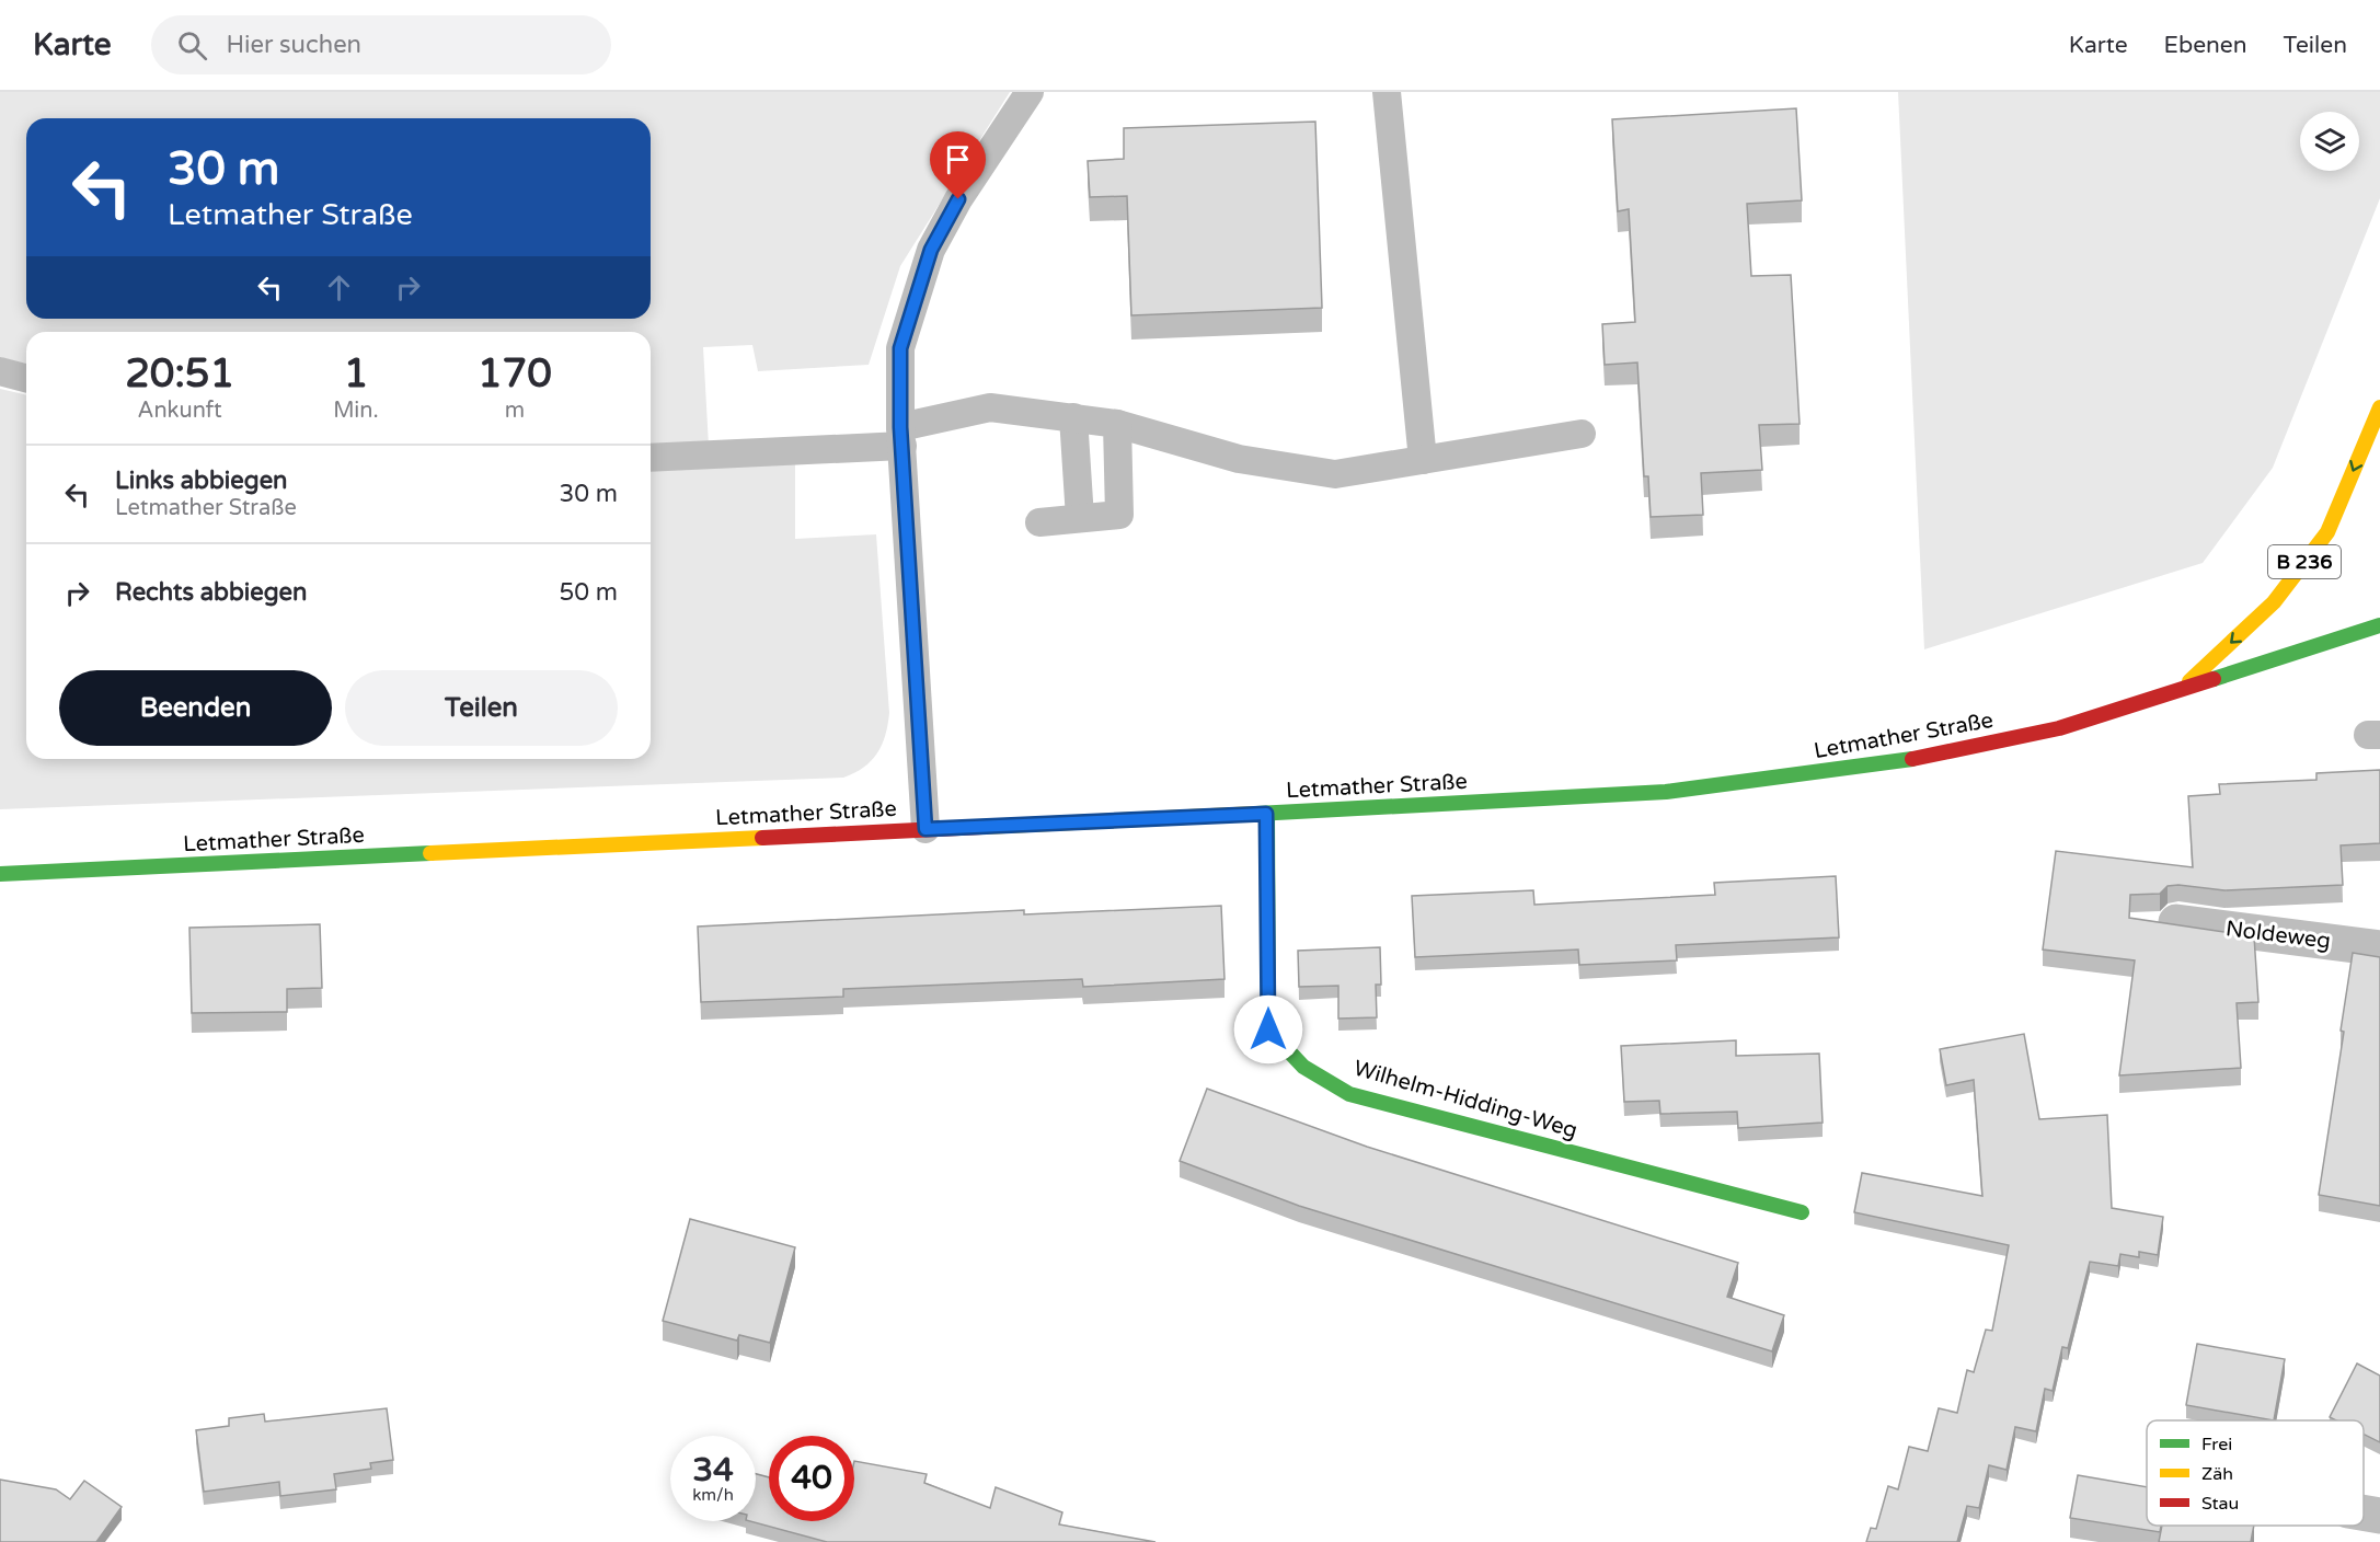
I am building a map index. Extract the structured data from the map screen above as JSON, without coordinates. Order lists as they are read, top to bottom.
{
  "streets": {
    "main road": ["B 236", "Letmather Straße", "Wilhelm-Hidding-Weg"],
    "street": ["Noldeweg"]
  },
  "crossings": [
    ["B 236", "Letmather Straße"],
    ["Letmather Straße", "Wilhelm-Hidding-Weg"]
  ],
  "legend": ["Frei", "Zäh", "Stau"],
  "page": {
    "header": "Karte",
    "search": "Hier suchen",
    "nav": ["Karte", "Ebenen", "Teilen"],
    "turn": ["30 m", "Letmather Straße"],
    "eta": [
      "20:51",
      "Ankunft",
      "1",
      "Min.",
      "170",
      "m"
    ],
    "list": [
      {
        "name": "Links abbiegen",
        "note": "Letmather Straße",
        "value": "30 m"
      },
      {
        "name": "Rechts abbiegen",
        "value": "50 m"
      }
    ],
    "buttons": ["Beenden", "Teilen"],
    "speed": "34 km/h",
    "limit": "40"
  }
}
